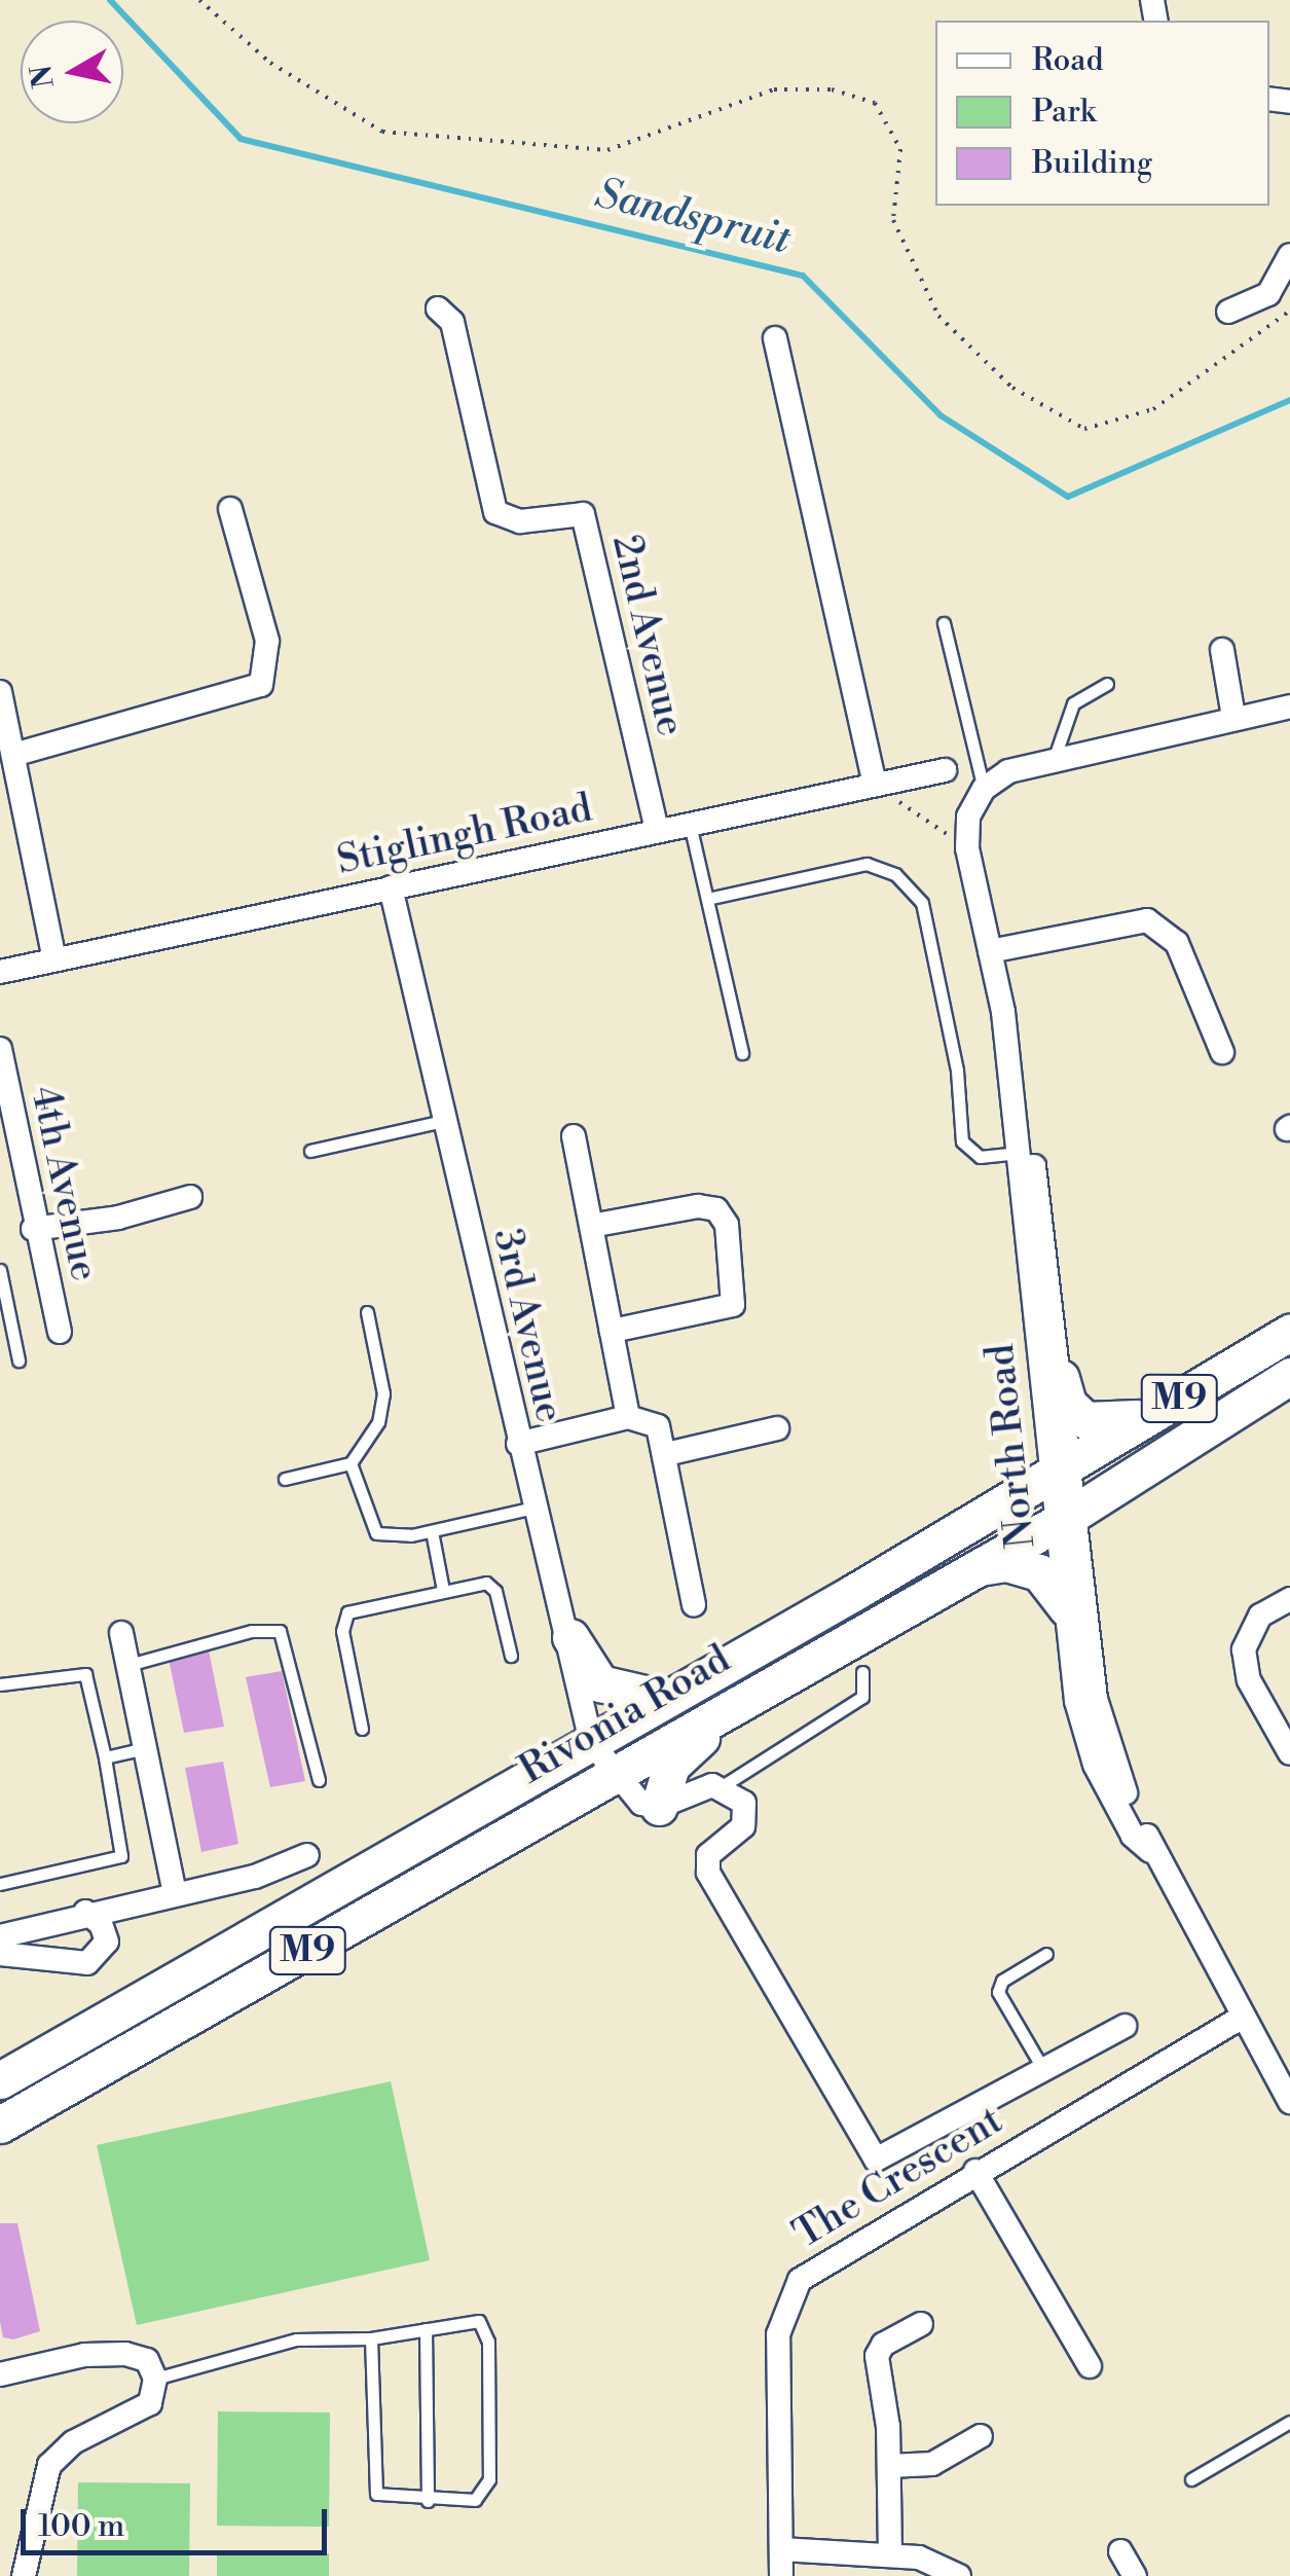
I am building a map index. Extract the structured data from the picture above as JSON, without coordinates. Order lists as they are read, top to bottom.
{
  "streets": {
    "main road": ["M9", "Rivonia Road"],
    "street": [
      "2nd Avenue",
      "Stiglingh Road",
      "4th Avenue",
      "3rd Avenue",
      "North Road",
      "The Crescent"
    ]
  },
  "crossings": [
    ["2nd Avenue", "Stiglingh Road"],
    ["Stiglingh Road", "3rd Avenue"],
    ["3rd Avenue", "Rivonia Road"],
    ["North Road", "Rivonia Road"],
    ["North Road", "The Crescent"]
  ],
  "water": ["Sandspruit"],
  "legend": ["Road", "Park", "Building"],
  "scale_bar": "100 m",
  "north": "left"
}
